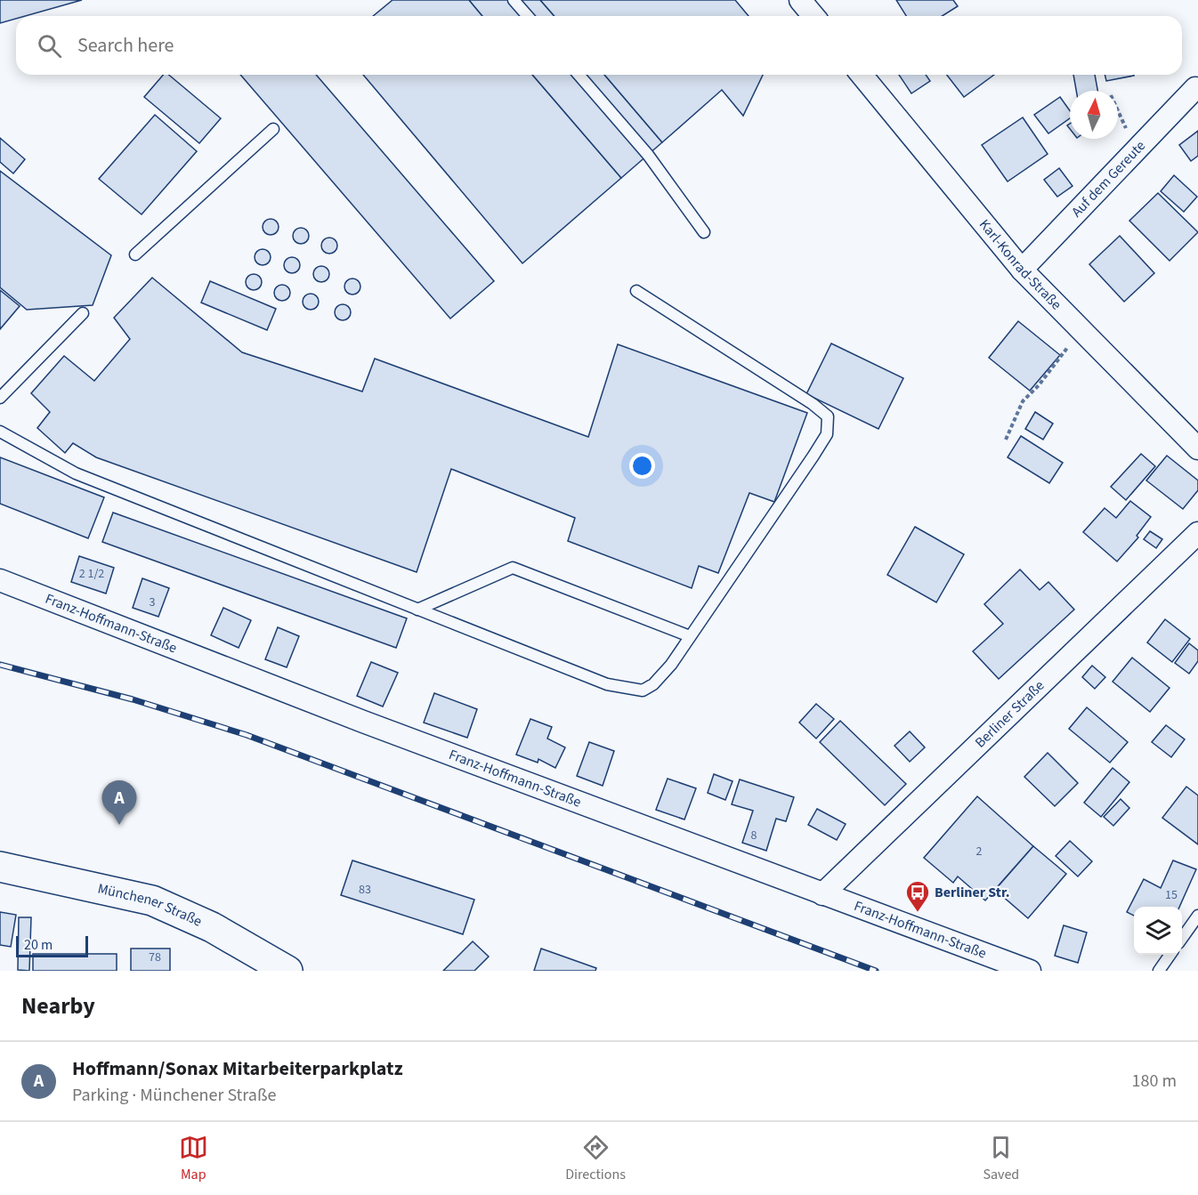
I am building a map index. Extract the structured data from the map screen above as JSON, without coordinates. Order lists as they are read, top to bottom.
{
  "streets": {
    "main road": ["Münchener Straße"],
    "street": [
      "Auf dem Gereute",
      "Karl-Konrad-Straße",
      "Franz-Hoffmann-Straße",
      "Berliner Straße"
    ]
  },
  "crossings": [
    ["Auf dem Gereute", "Karl-Konrad-Straße"],
    ["Franz-Hoffmann-Straße", "Berliner Straße"]
  ],
  "places": {
    "bus stop": ["Berliner Str."]
  },
  "house_numbers": [
    "2 1/2",
    "3",
    "8",
    "2",
    "83",
    "15",
    "78"
  ],
  "scale_bar": "20 m",
  "north": "top",
  "page": {
    "search": "Search here",
    "pins": "A",
    "scale": "20 m",
    "heading": "Nearby",
    "list": [
      {
        "mark": "A",
        "name": "Hoffmann/Sonax Mitarbeiterparkplatz",
        "note": "Parking · Münchener Straße",
        "value": "180 m"
      }
    ],
    "nav": ["Map", "Directions", "Saved"]
  }
}
